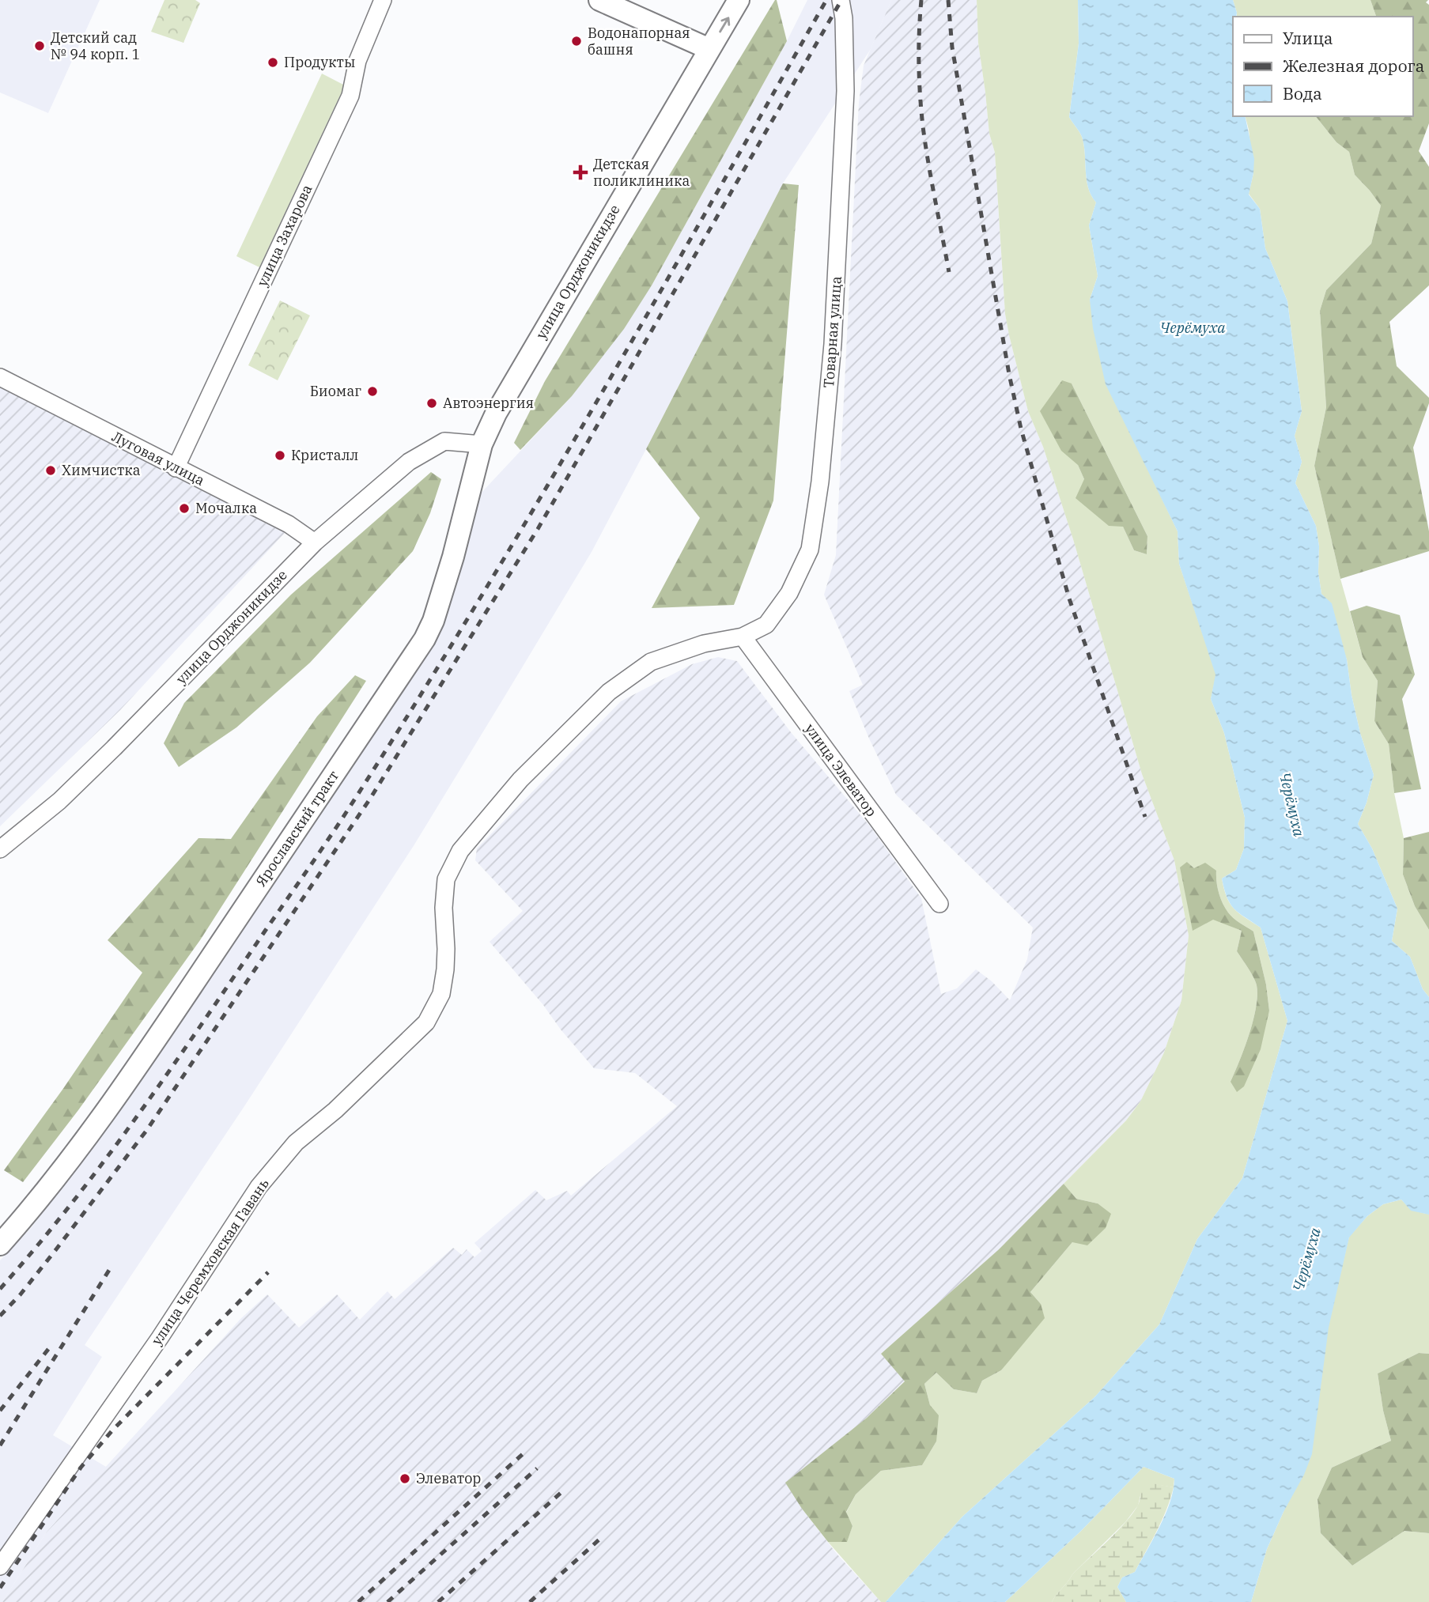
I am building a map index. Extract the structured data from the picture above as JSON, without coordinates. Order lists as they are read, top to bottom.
{
  "streets": {
    "street": [
      "улица Захарова",
      "улица Орджоникидзе",
      "Товарная улица",
      "Луговая улица",
      "улица Элеватор",
      "Ярославский тракт",
      "улица Черемховская Гавань"
    ]
  },
  "crossings": [
    ["улица Захарова", "Луговая улица"],
    ["улица Орджоникидзе", "Луговая улица"],
    ["улица Орджоникидзе", "Ярославский тракт"],
    ["Товарная улица", "улица Элеватор"],
    ["Товарная улица", "улица Черемховская Гавань"],
    ["улица Элеватор", "улица Черемховская Гавань"]
  ],
  "water": ["Черёмуха"],
  "places": {
    "other": [
      "Водонапорная башня",
      "Детский сад № 94 корп. 1",
      "Продукты",
      "Биомаг",
      "Автоэнергия",
      "Кристалл",
      "Химчистка",
      "Мочалка",
      "Элеватор"
    ],
    "health": ["Детская поликлиника"]
  },
  "legend": ["Улица", "Железная дорога", "Вода"]
}
